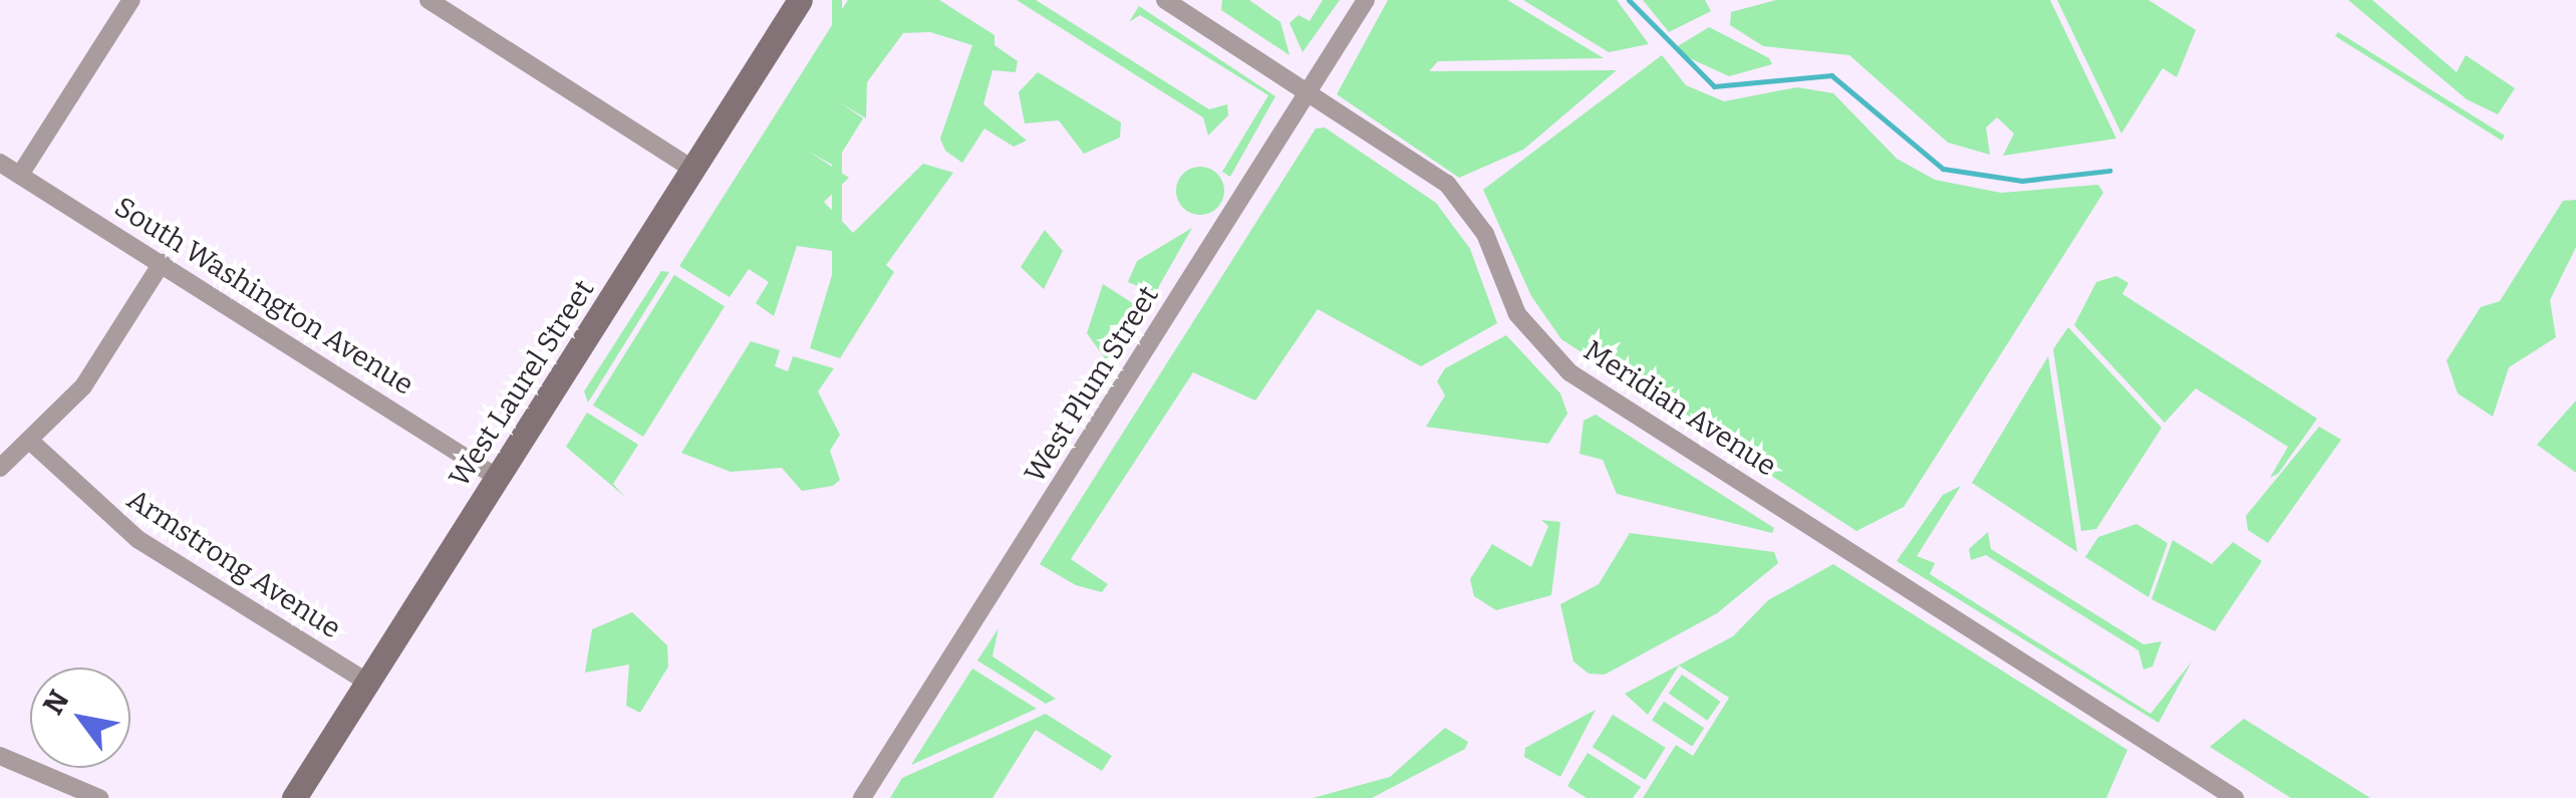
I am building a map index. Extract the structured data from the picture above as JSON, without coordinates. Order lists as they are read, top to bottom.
{
  "streets": {
    "main road": ["West Laurel Street"],
    "street": [
      "South Washington Avenue",
      "West Plum Street",
      "Meridian Avenue",
      "Armstrong Avenue"
    ]
  },
  "crossings": [
    ["South Washington Avenue", "West Laurel Street"],
    ["West Laurel Street", "Armstrong Avenue"],
    ["West Plum Street", "Meridian Avenue"]
  ],
  "north": "top left"
}
